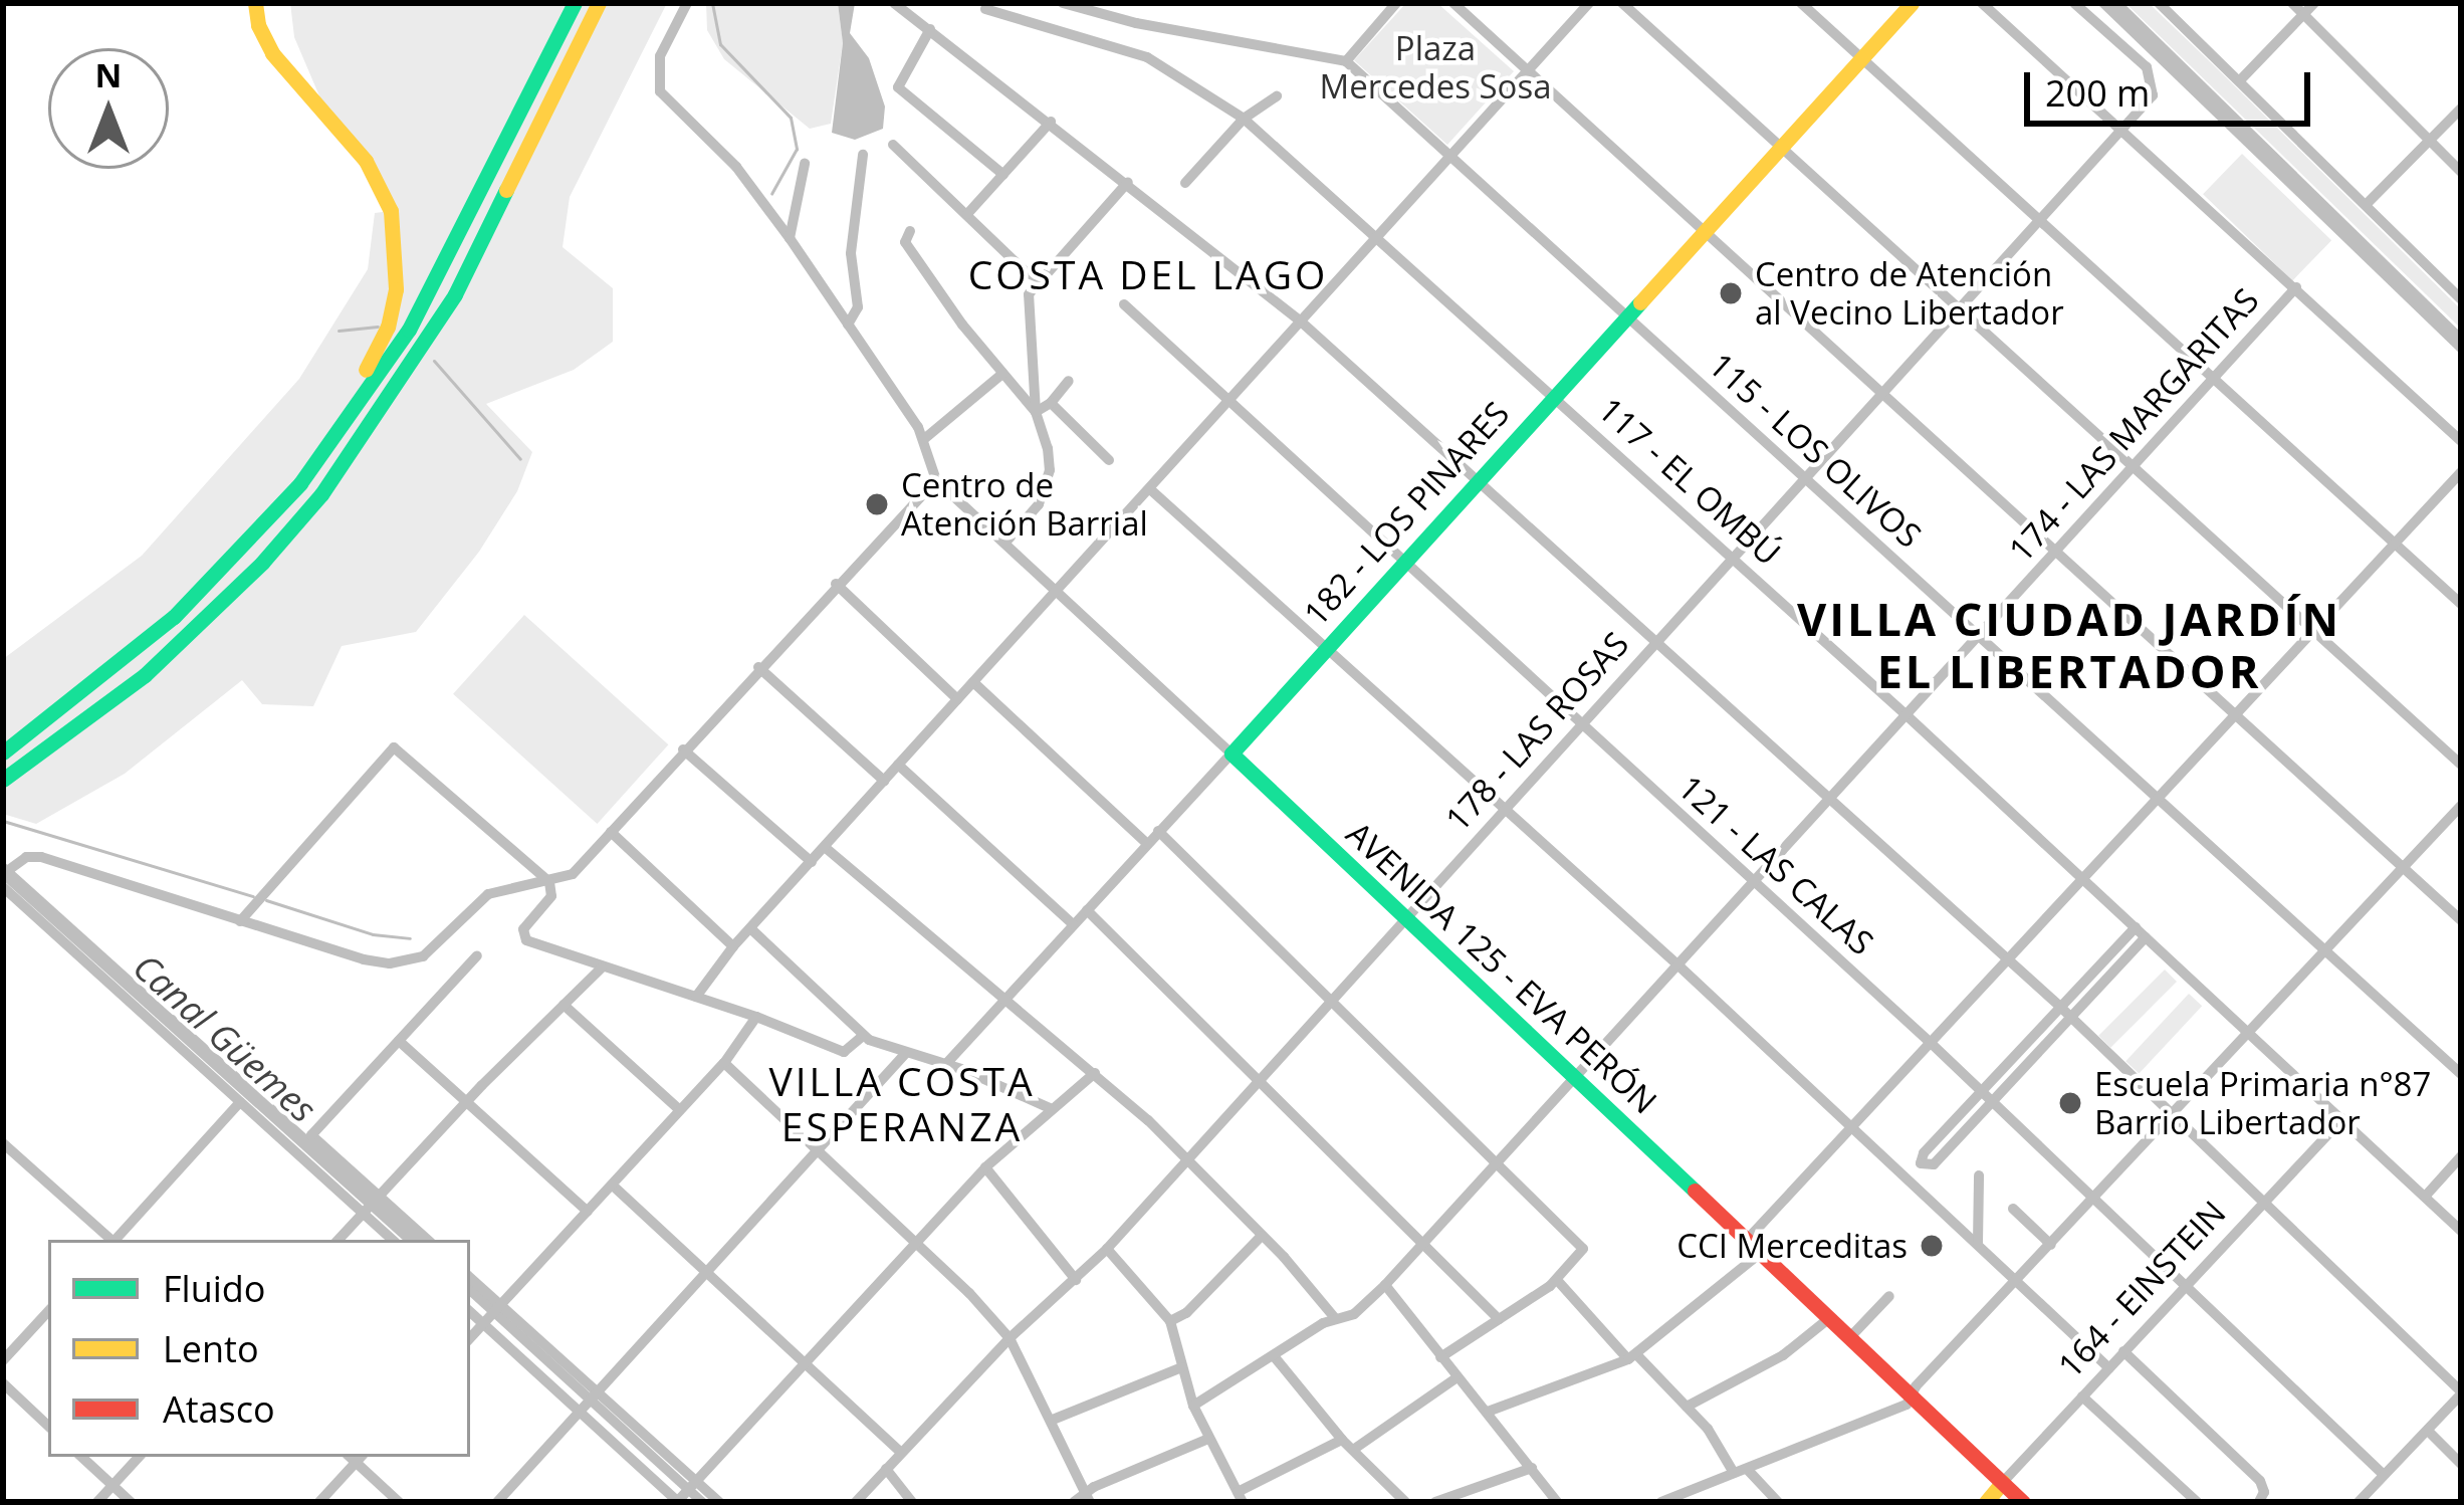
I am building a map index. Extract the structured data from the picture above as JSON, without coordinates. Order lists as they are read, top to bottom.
{
  "streets": {
    "main road": ["182 - LOS PINARES", "AVENIDA 125 - EVA PERÓN", "164 - EINSTEIN"],
    "street": [
      "174 - LAS MARGARITAS",
      "115 - LOS OLIVOS",
      "117 - EL OMBÚ",
      "178 - LAS ROSAS",
      "121 - LAS CALAS"
    ]
  },
  "crossings": [
    ["174 - LAS MARGARITAS", "115 - LOS OLIVOS"],
    ["174 - LAS MARGARITAS", "117 - EL OMBÚ"],
    ["174 - LAS MARGARITAS", "121 - LAS CALAS"],
    ["174 - LAS MARGARITAS", "AVENIDA 125 - EVA PERÓN"],
    ["115 - LOS OLIVOS", "182 - LOS PINARES"],
    ["115 - LOS OLIVOS", "178 - LAS ROSAS"],
    ["117 - EL OMBÚ", "182 - LOS PINARES"],
    ["117 - EL OMBÚ", "178 - LAS ROSAS"],
    ["117 - EL OMBÚ", "164 - EINSTEIN"],
    ["182 - LOS PINARES", "121 - LAS CALAS"],
    ["182 - LOS PINARES", "AVENIDA 125 - EVA PERÓN"],
    ["178 - LAS ROSAS", "121 - LAS CALAS"],
    ["178 - LAS ROSAS", "AVENIDA 125 - EVA PERÓN"],
    ["121 - LAS CALAS", "164 - EINSTEIN"],
    ["AVENIDA 125 - EVA PERÓN", "164 - EINSTEIN"]
  ],
  "districts": ["COSTA DEL LAGO", "VILLA CIUDAD JARDÍN EL LIBERTADOR", "VILLA COSTA ESPERANZA"],
  "water": ["Canal Güemes"],
  "parks": ["Plaza Mercedes Sosa"],
  "places": [
    "Centro de Atención al Vecino Libertador",
    "Centro de Atención Barrial",
    "Escuela Primaria n°87 Barrio Libertador",
    "CCI Merceditas"
  ],
  "legend": ["Fluido", "Lento", "Atasco"],
  "scale_bar": "200 m",
  "north": "top"
}
